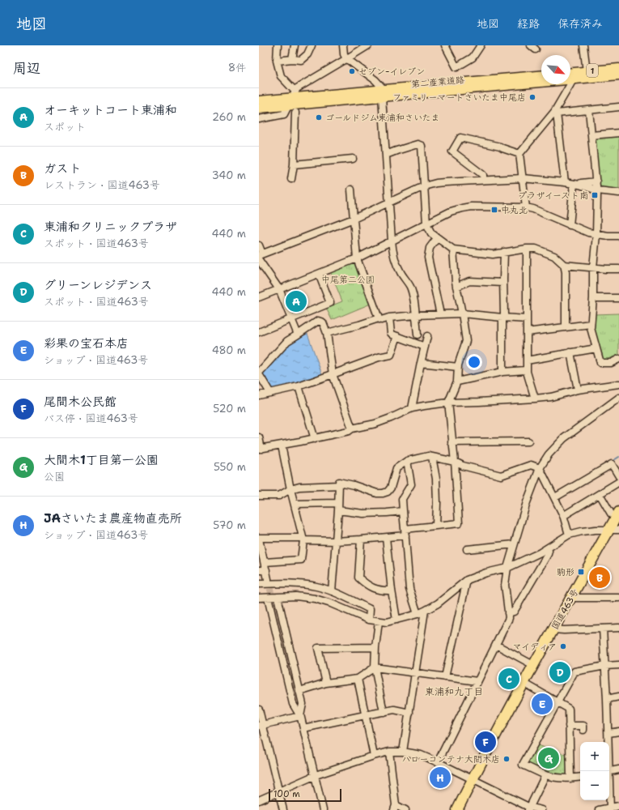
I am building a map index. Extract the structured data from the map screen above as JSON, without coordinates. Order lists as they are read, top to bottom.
{
  "streets": {
    "highway": ["国道463号"],
    "main road": ["1", "第二産業道路"]
  },
  "districts": ["東浦和九丁目"],
  "parks": ["中尾第二公園"],
  "places": {
    "other": [
      "セブン-イレブン",
      "ファミリーマートさいたま中尾店",
      "ゴールドジム東浦和さいたま",
      "マイディア",
      "ハローコンテナ大間木店"
    ],
    "transit": ["プラザイースト南", "中丸北", "駒形"]
  },
  "scale_bar": "100 m",
  "north": "bottom right",
  "page": {
    "header": "地図",
    "nav": ["地図", "経路", "保存済み"],
    "heading": ["周辺", "8件"],
    "list": [
      {
        "mark": "A",
        "name": "オーキットコート東浦和",
        "note": "スポット",
        "value": "260 m"
      },
      {
        "mark": "B",
        "name": "ガスト",
        "note": "レストラン · 国道463号",
        "value": "340 m"
      },
      {
        "mark": "C",
        "name": "東浦和クリニックプラザ",
        "note": "スポット · 国道463号",
        "value": "440 m"
      },
      {
        "mark": "D",
        "name": "グリーンレジデンス",
        "note": "スポット · 国道463号",
        "value": "440 m"
      },
      {
        "mark": "E",
        "name": "彩果の宝石本店",
        "note": "ショップ · 国道463号",
        "value": "480 m"
      },
      {
        "mark": "F",
        "name": "尾間木公民館",
        "note": "バス停 · 国道463号",
        "value": "520 m"
      },
      {
        "mark": "G",
        "name": "大間木1丁目第一公園",
        "note": "公園",
        "value": "550 m"
      },
      {
        "mark": "H",
        "name": "JAさいたま農産物直売所",
        "note": "ショップ · 国道463号",
        "value": "570 m"
      }
    ],
    "pins": [
      "A",
      "B",
      "D",
      "C",
      "E",
      "F",
      "G",
      "H"
    ],
    "map_buttons": ["+", "−"],
    "scale": "100 m"
  }
}
